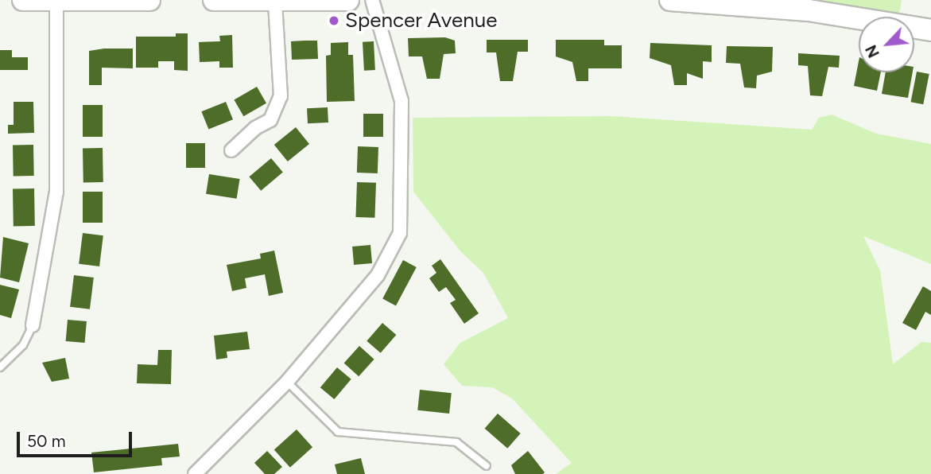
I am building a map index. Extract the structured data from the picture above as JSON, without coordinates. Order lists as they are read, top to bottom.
{
  "places": ["Spencer Avenue"],
  "scale_bar": "50 m",
  "north": "bottom left"
}
